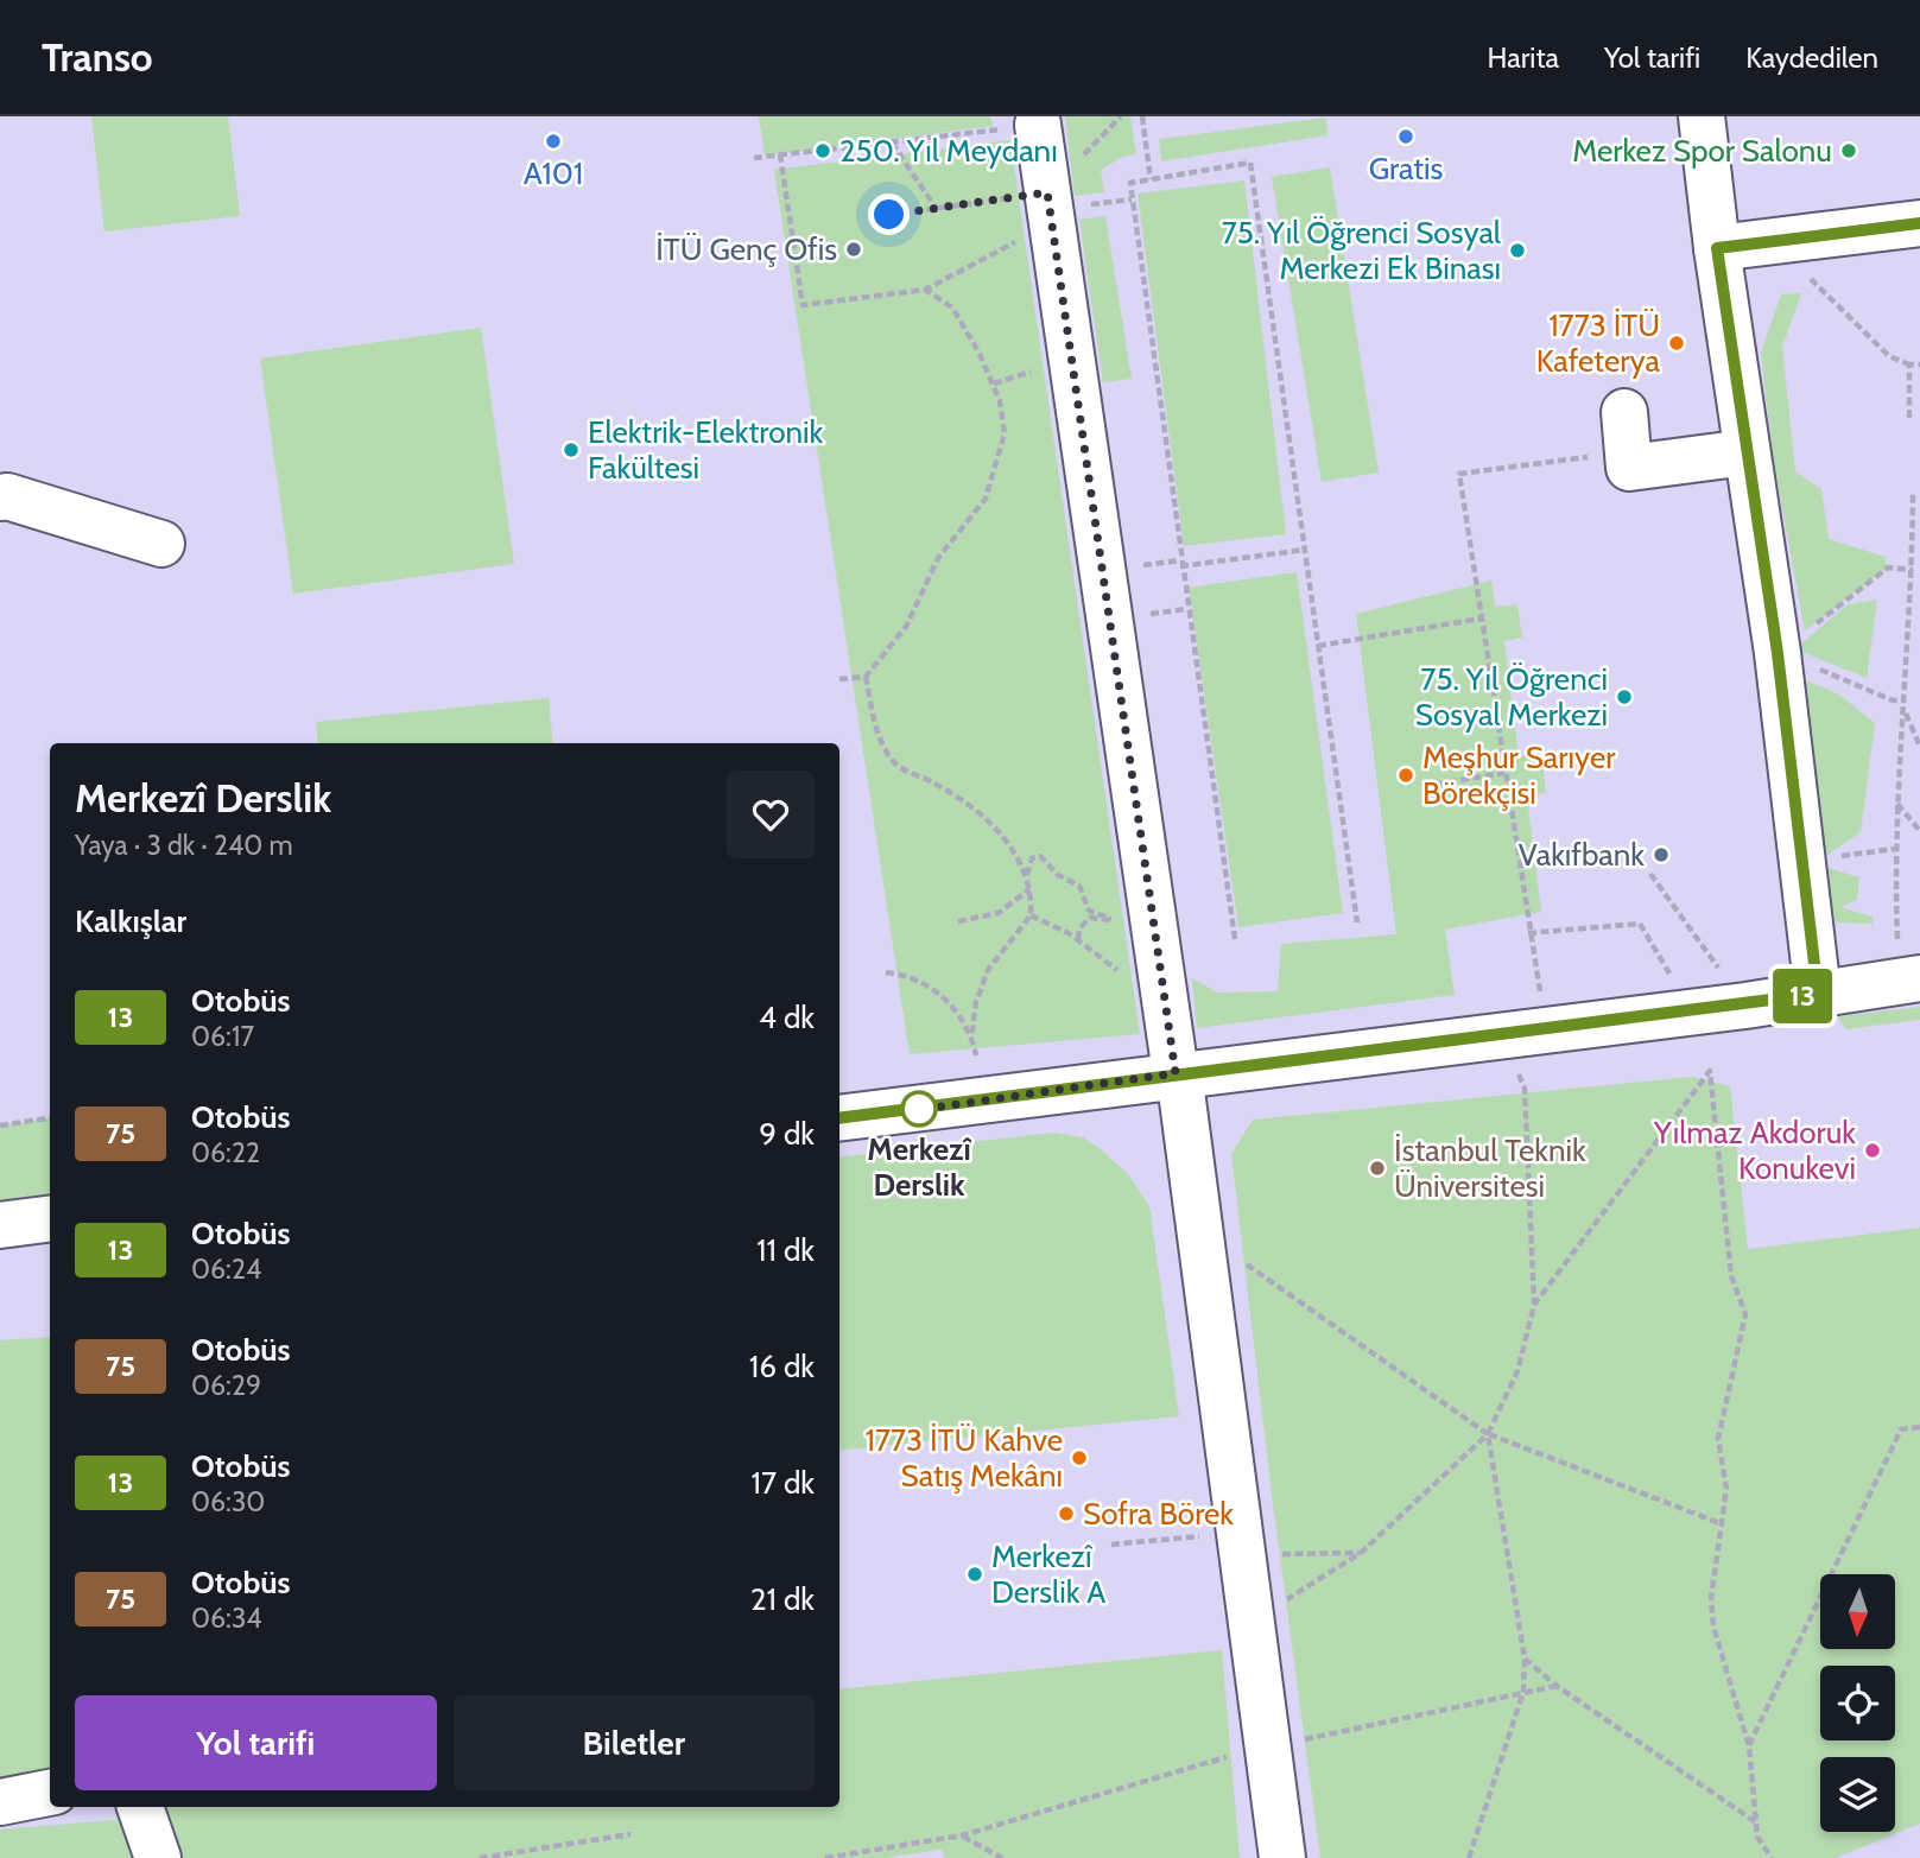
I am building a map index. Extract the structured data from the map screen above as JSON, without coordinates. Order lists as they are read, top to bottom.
{
  "places": [
    "Gratis",
    "A101",
    "250. Yıl Meydanı",
    "Merkez Spor Salonu",
    "İTÜ Genç Ofis",
    "75. Yıl Öğrenci Sosyal Merkezi Ek Binası",
    "1773 İTÜ Kafeterya",
    "Elektrik-Elektronik Fakültesi",
    "75. Yıl Öğrenci Sosyal Merkezi",
    "Meşhur Sarıyer Börekçisi",
    "Vakıfbank",
    "Merkezî Derslik",
    "Yılmaz Akdoruk Konukevi",
    "İstanbul Teknik Üniversitesi",
    "1773 İTÜ Kahve Satış Mekânı",
    "Sofra Börek",
    "Merkezî Derslik A"
  ],
  "lines": ["bus line 13"],
  "north": "bottom",
  "page": {
    "header": "Transo",
    "nav": ["Harita", "Yol tarifi", "Kaydedilen"],
    "on_map": "13",
    "heading": [
      ["Merkezî Derslik", "Yaya · 3 dk · 240 m"],
      "Kalkışlar"
    ],
    "list": [
      {
        "mark": "13",
        "name": "Otobüs",
        "note": "06:17",
        "value": "4 dk"
      },
      {
        "mark": "75",
        "name": "Otobüs",
        "note": "06:22",
        "value": "9 dk"
      },
      {
        "mark": "13",
        "name": "Otobüs",
        "note": "06:24",
        "value": "11 dk"
      },
      {
        "mark": "75",
        "name": "Otobüs",
        "note": "06:29",
        "value": "16 dk"
      },
      {
        "mark": "13",
        "name": "Otobüs",
        "note": "06:30",
        "value": "17 dk"
      },
      {
        "mark": "75",
        "name": "Otobüs",
        "note": "06:34",
        "value": "21 dk"
      }
    ],
    "buttons": ["Yol tarifi", "Biletler"]
  }
}
